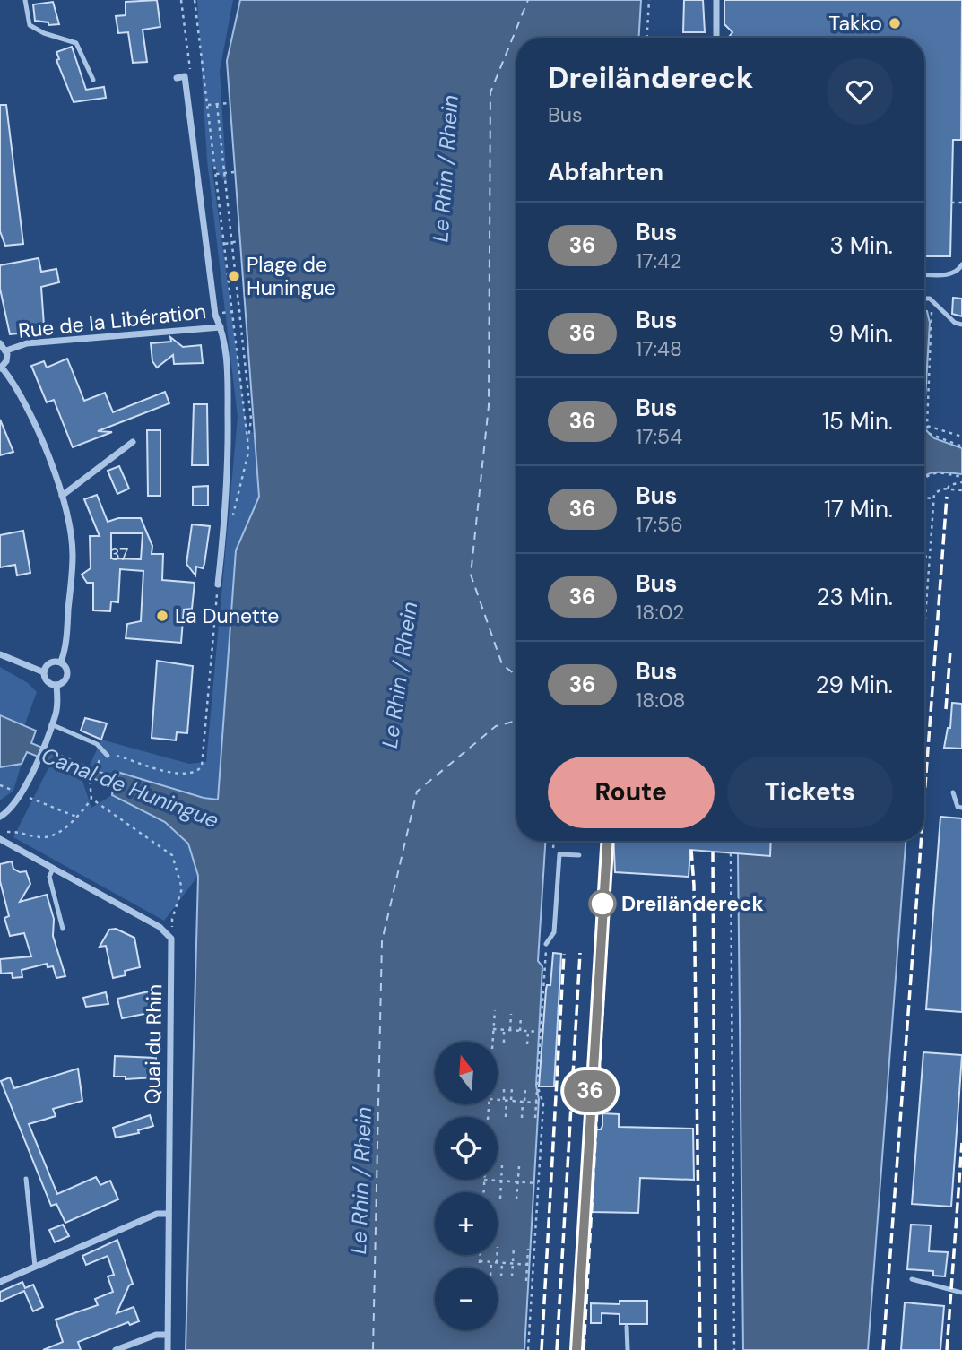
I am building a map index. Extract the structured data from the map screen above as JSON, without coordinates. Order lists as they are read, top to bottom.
{
  "streets": {
    "street": ["Rue de la Libération", "Quai du Rhin"]
  },
  "water": ["Le Rhin / Rhein", "Canal de Huningue"],
  "places": [
    "Takko",
    "Plage de Huningue",
    "La Dunette",
    "Dreiländereck"
  ],
  "lines": ["bus line 36"],
  "house_numbers": ["37"],
  "north": "top",
  "page": {
    "on_map": "36",
    "heading": [
      ["Dreiländereck", "Bus"],
      "Abfahrten"
    ],
    "list": [
      {
        "mark": "36",
        "name": "Bus",
        "note": "17:42",
        "value": "3 Min."
      },
      {
        "mark": "36",
        "name": "Bus",
        "note": "17:48",
        "value": "9 Min."
      },
      {
        "mark": "36",
        "name": "Bus",
        "note": "17:54",
        "value": "15 Min."
      },
      {
        "mark": "36",
        "name": "Bus",
        "note": "17:56",
        "value": "17 Min."
      },
      {
        "mark": "36",
        "name": "Bus",
        "note": "18:02",
        "value": "23 Min."
      },
      {
        "mark": "36",
        "name": "Bus",
        "note": "18:08",
        "value": "29 Min."
      }
    ],
    "buttons": ["Route", "Tickets"],
    "map_buttons": ["+", "−"]
  }
}
